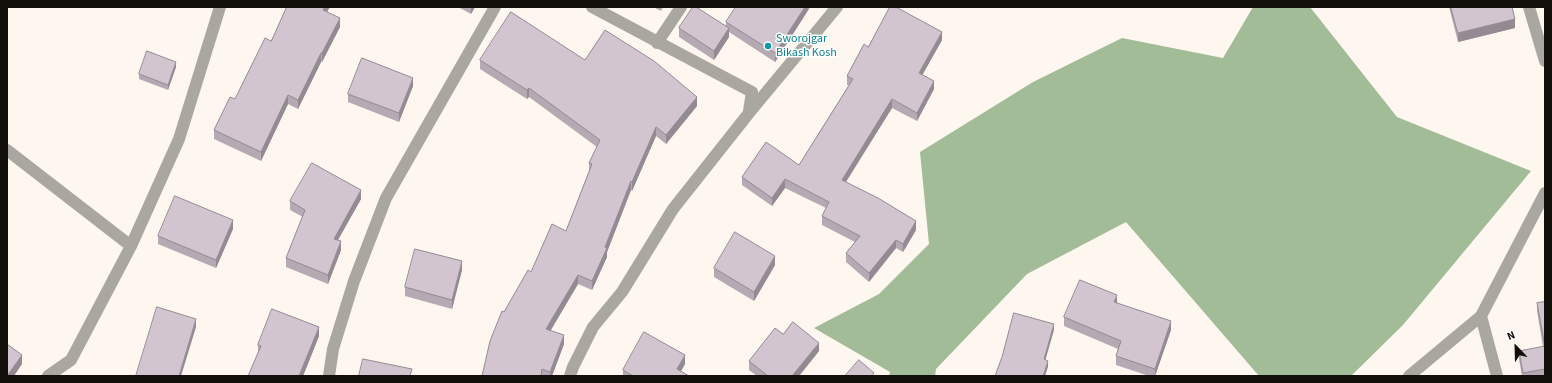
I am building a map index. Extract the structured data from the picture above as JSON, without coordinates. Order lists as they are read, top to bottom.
{
  "places": ["Sworojgar Bikash Kosh"],
  "north": "top left"
}
